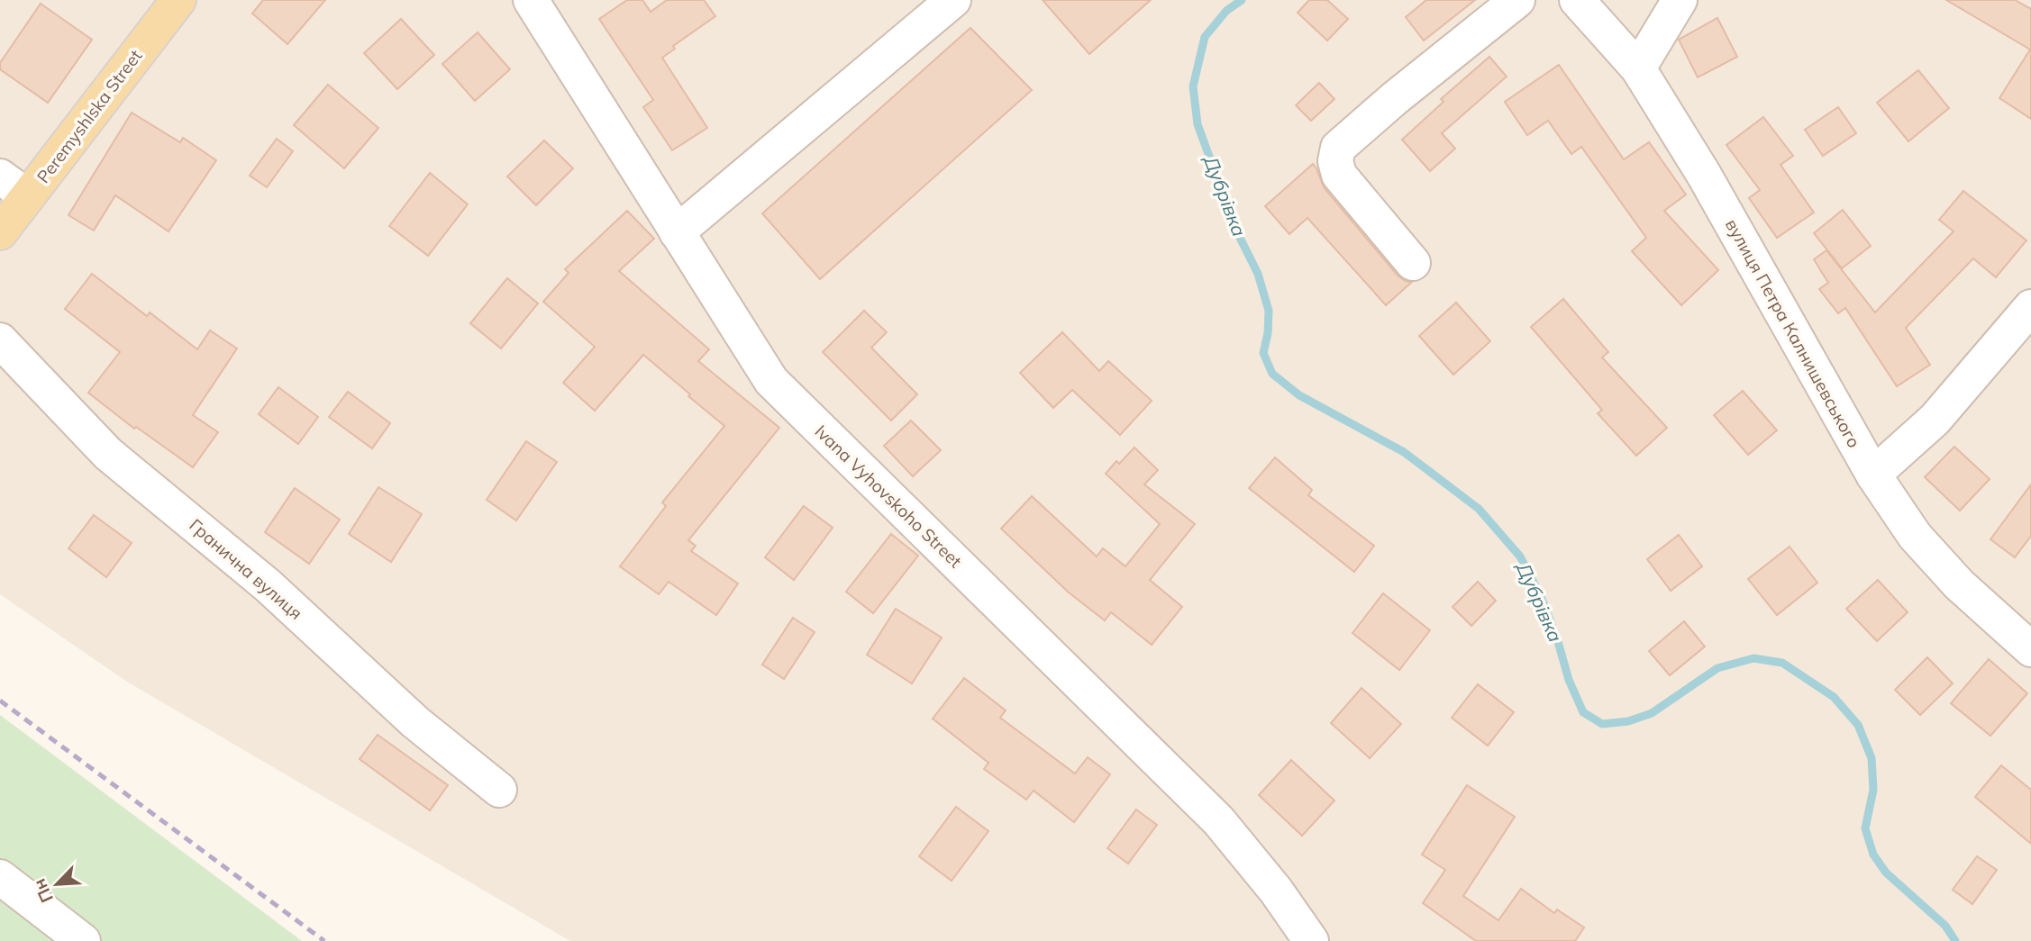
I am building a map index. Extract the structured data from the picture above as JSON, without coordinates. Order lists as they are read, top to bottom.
{
  "streets": {
    "main road": ["Peremyshlska Street"],
    "street": ["вулиця Петра Калнишевського", "Ivana Vyhovskoho Street", "Гранична вулиця"]
  },
  "water": ["Дубрівка"],
  "north": "bottom left"
}
